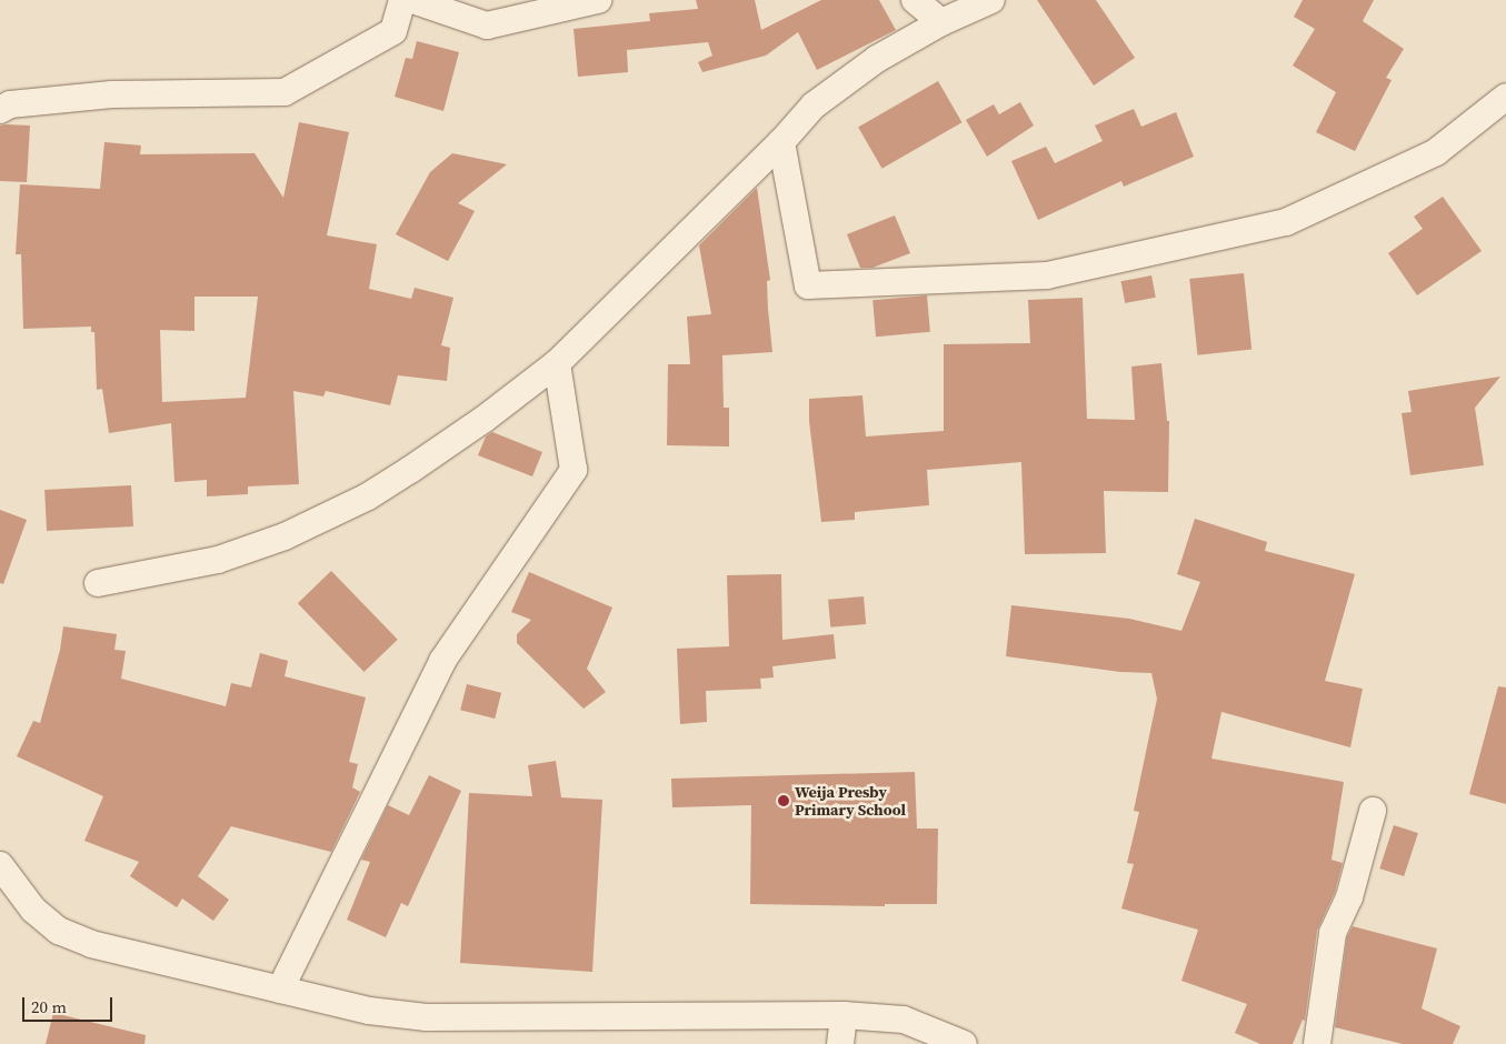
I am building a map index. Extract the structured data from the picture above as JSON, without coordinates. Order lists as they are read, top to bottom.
{
  "places": ["Weija Presby Primary School"],
  "scale_bar": "20 m"
}
